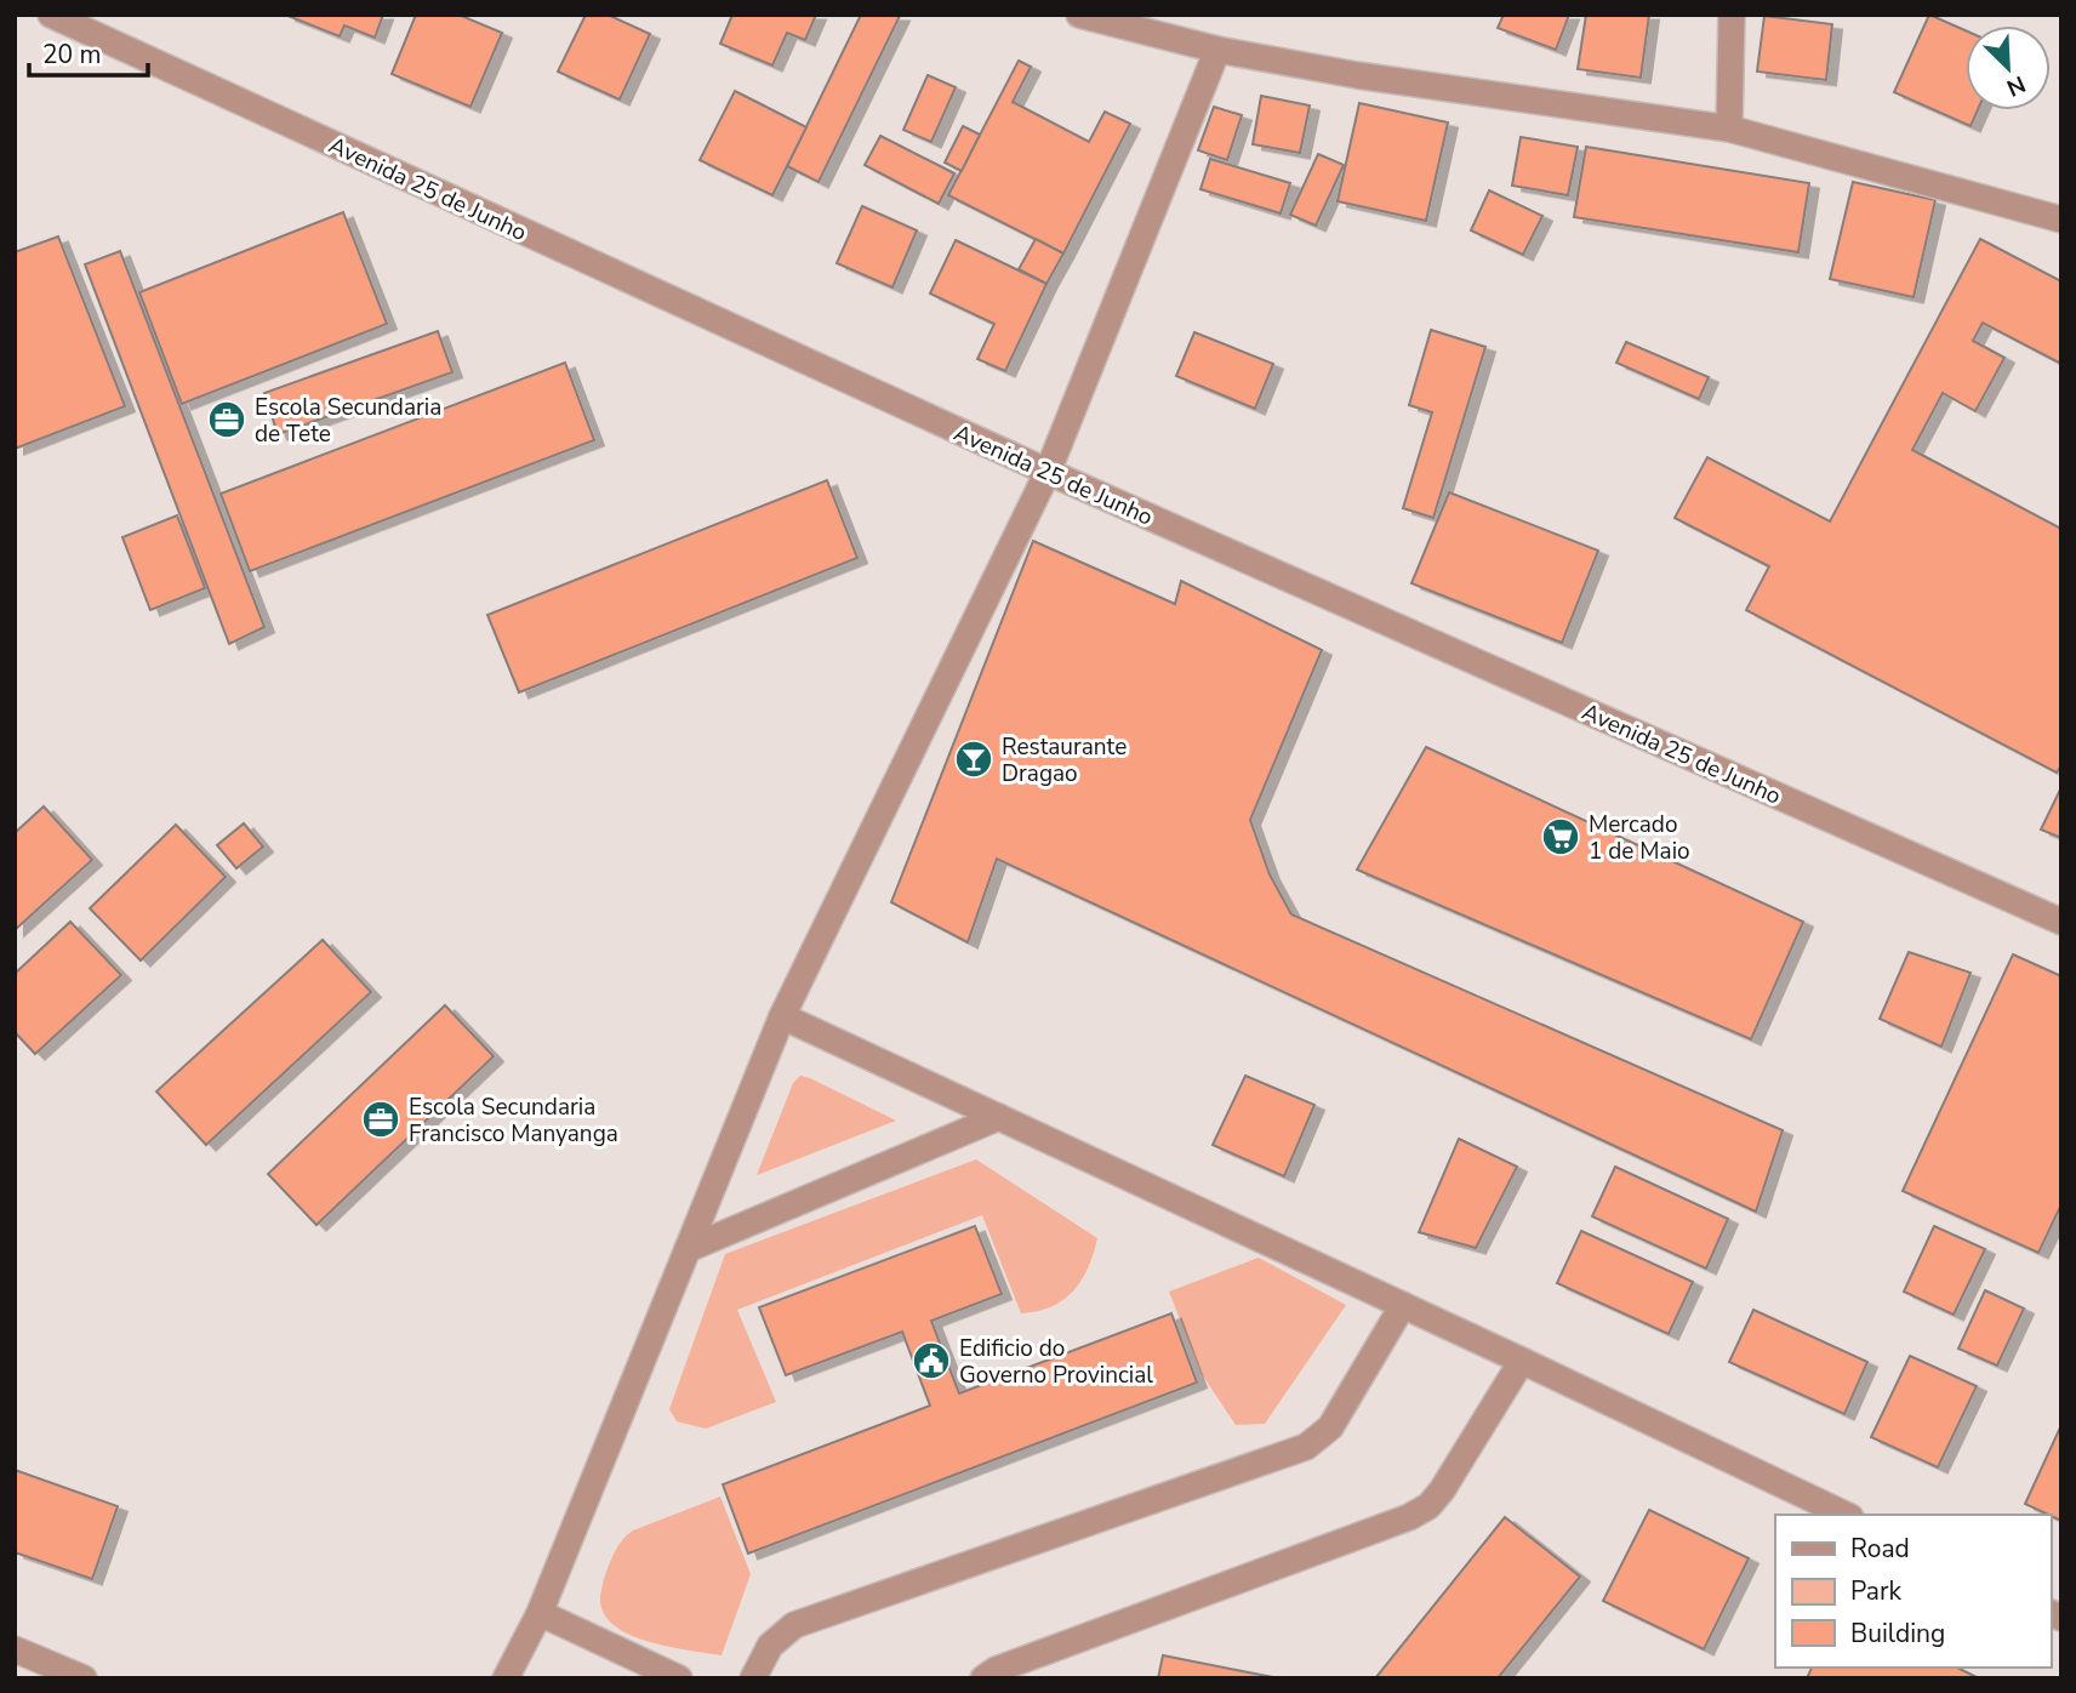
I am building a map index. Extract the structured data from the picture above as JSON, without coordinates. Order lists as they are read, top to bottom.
{
  "streets": {
    "street": ["Avenida 25 de Junho"]
  },
  "places": {
    "office": ["Escola Secundaria de Tete", "Escola Secundaria Francisco Manyanga"],
    "bar": ["Restaurante Dragao"],
    "supermarket": ["Mercado 1 de Maio"],
    "public building": ["Edificio do Governo Provincial"]
  },
  "legend": ["Road", "Park", "Building"],
  "scale_bar": "20 m",
  "north": "bottom right"
}
